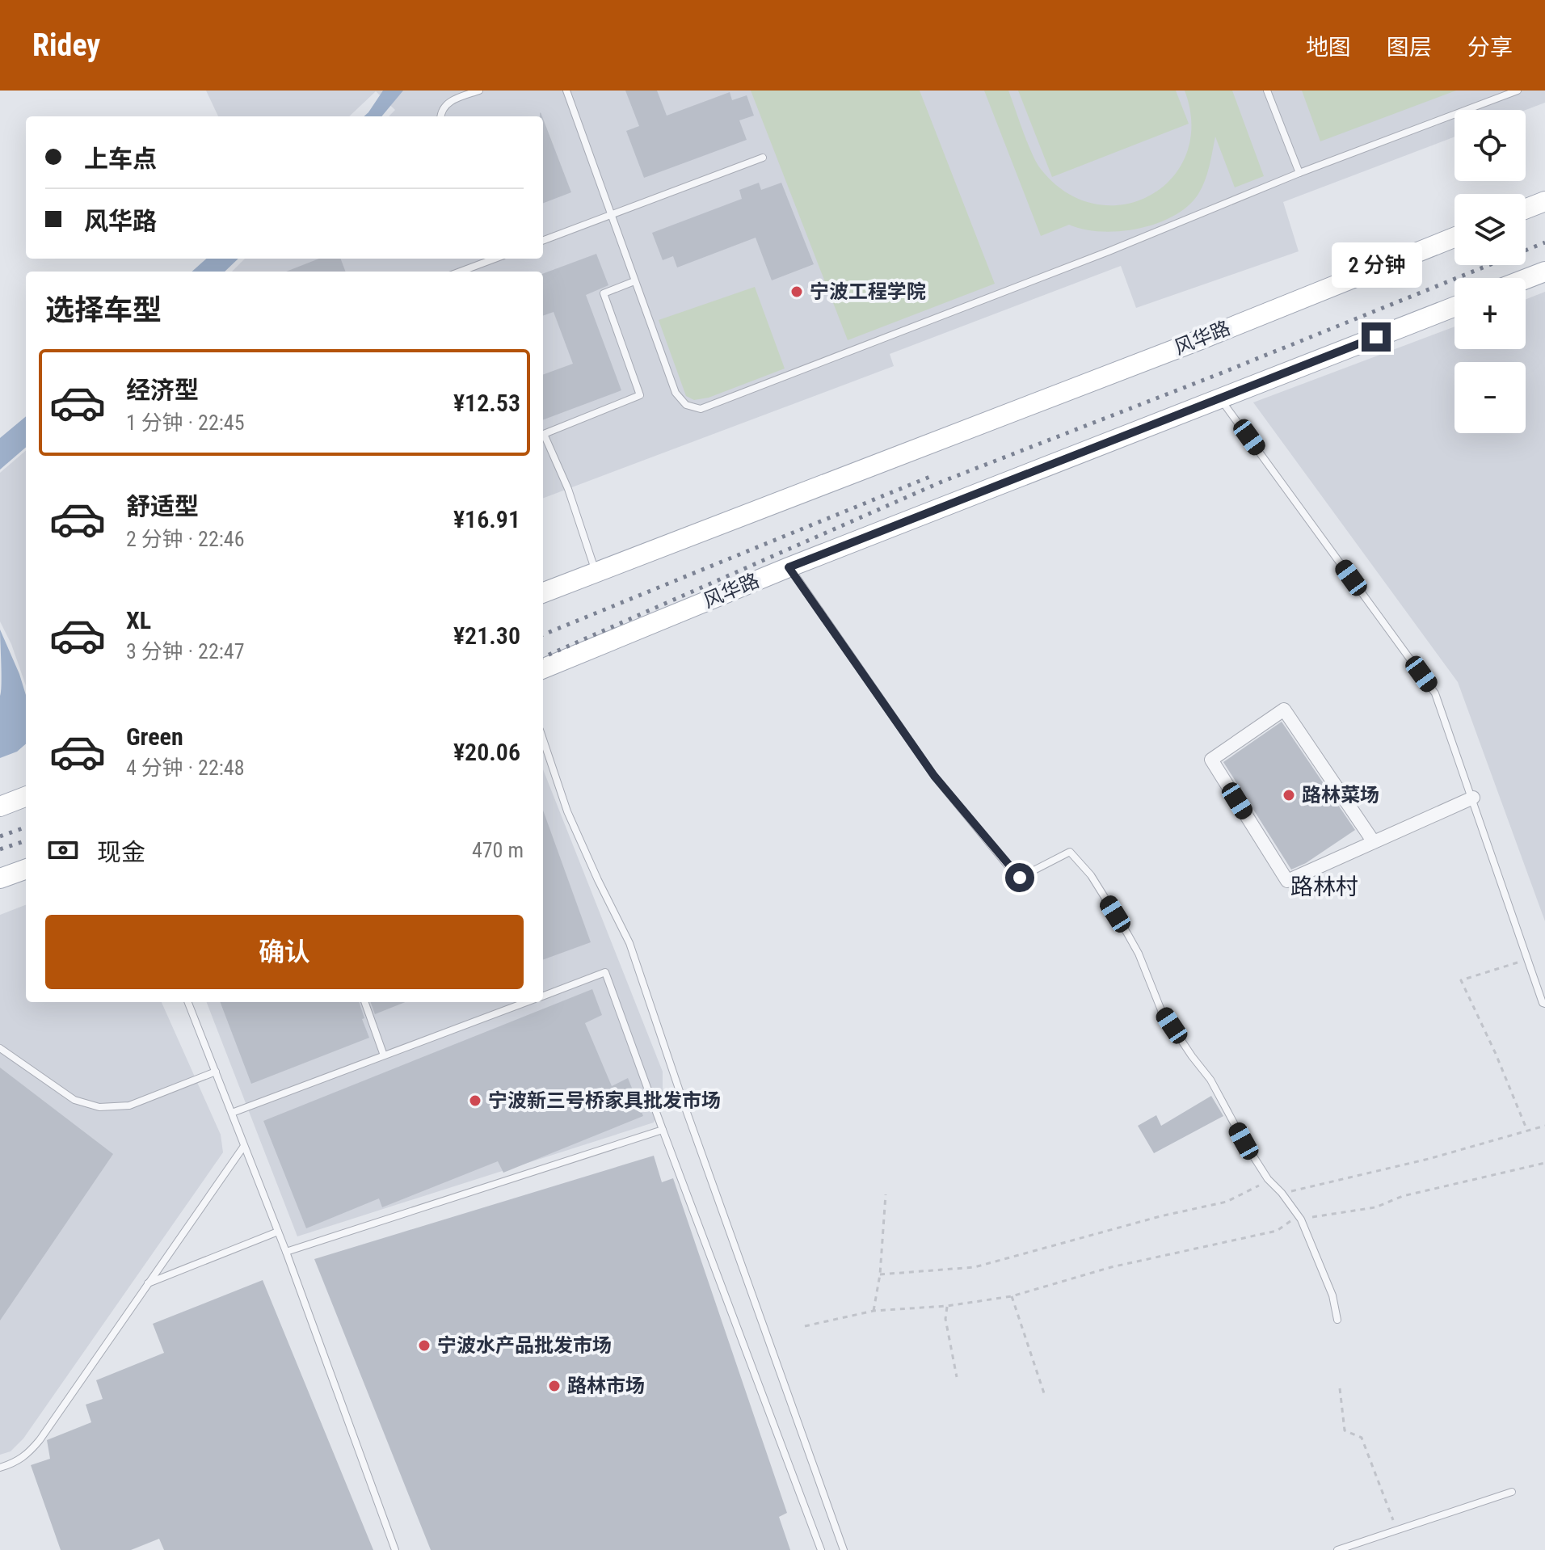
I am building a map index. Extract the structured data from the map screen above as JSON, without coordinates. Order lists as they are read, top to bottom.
{
  "streets": {
    "main road": ["风华路"]
  },
  "districts": ["路林村"],
  "places": [
    "宁波工程学院",
    "路林菜场",
    "宁波新三号桥家具批发市场",
    "宁波水产品批发市场",
    "路林市场"
  ],
  "page": {
    "header": "Ridey",
    "nav": ["地图", "图层", "分享"],
    "map_buttons": ["+", "−"],
    "banner": ["上车点", "风华路"],
    "bubble": "2 分钟",
    "heading": "选择车型",
    "list": [
      {
        "name": "经济型",
        "note": "1 分钟 · 22:45",
        "value": "¥12.53"
      },
      {
        "name": "舒适型",
        "note": "2 分钟 · 22:46",
        "value": "¥16.91"
      },
      {
        "name": "XL",
        "note": "3 分钟 · 22:47",
        "value": "¥21.30"
      },
      {
        "name": "Green",
        "note": "4 分钟 · 22:48",
        "value": "¥20.06"
      }
    ],
    "pay": ["现金", "470 m"],
    "buttons": "确认"
  }
}
